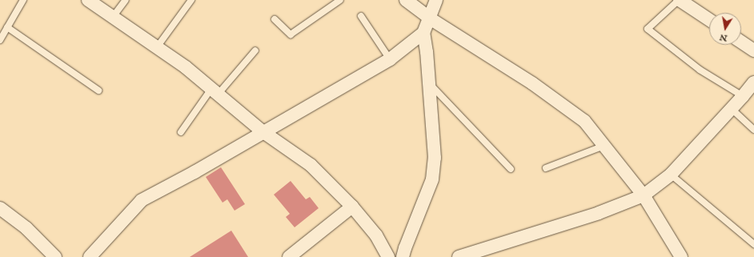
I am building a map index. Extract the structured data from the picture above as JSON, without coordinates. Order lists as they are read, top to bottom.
{
  "north": "bottom"
}
